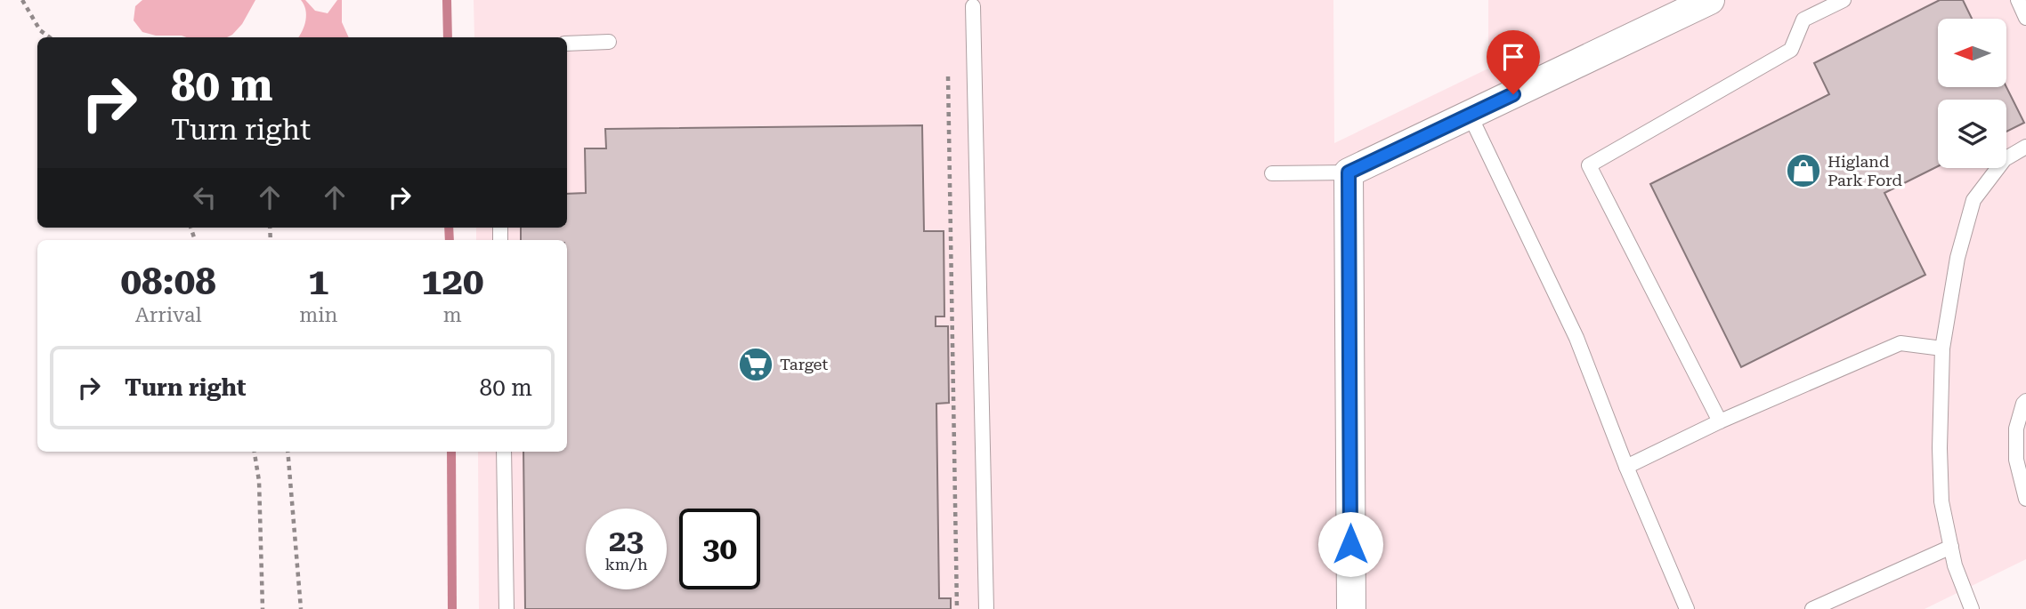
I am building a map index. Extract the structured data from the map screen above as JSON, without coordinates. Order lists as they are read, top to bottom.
{
  "places": {
    "shop": ["Higland Park Ford"],
    "supermarket": ["Target"]
  },
  "north": "left",
  "page": {
    "turn": ["80 m", "Turn right"],
    "eta": [
      "08:08",
      "Arrival",
      "1",
      "min",
      "120",
      "m"
    ],
    "list": [
      {
        "name": "Turn right",
        "value": "80 m"
      }
    ],
    "speed": "23 km/h",
    "limit": "30"
  }
}
